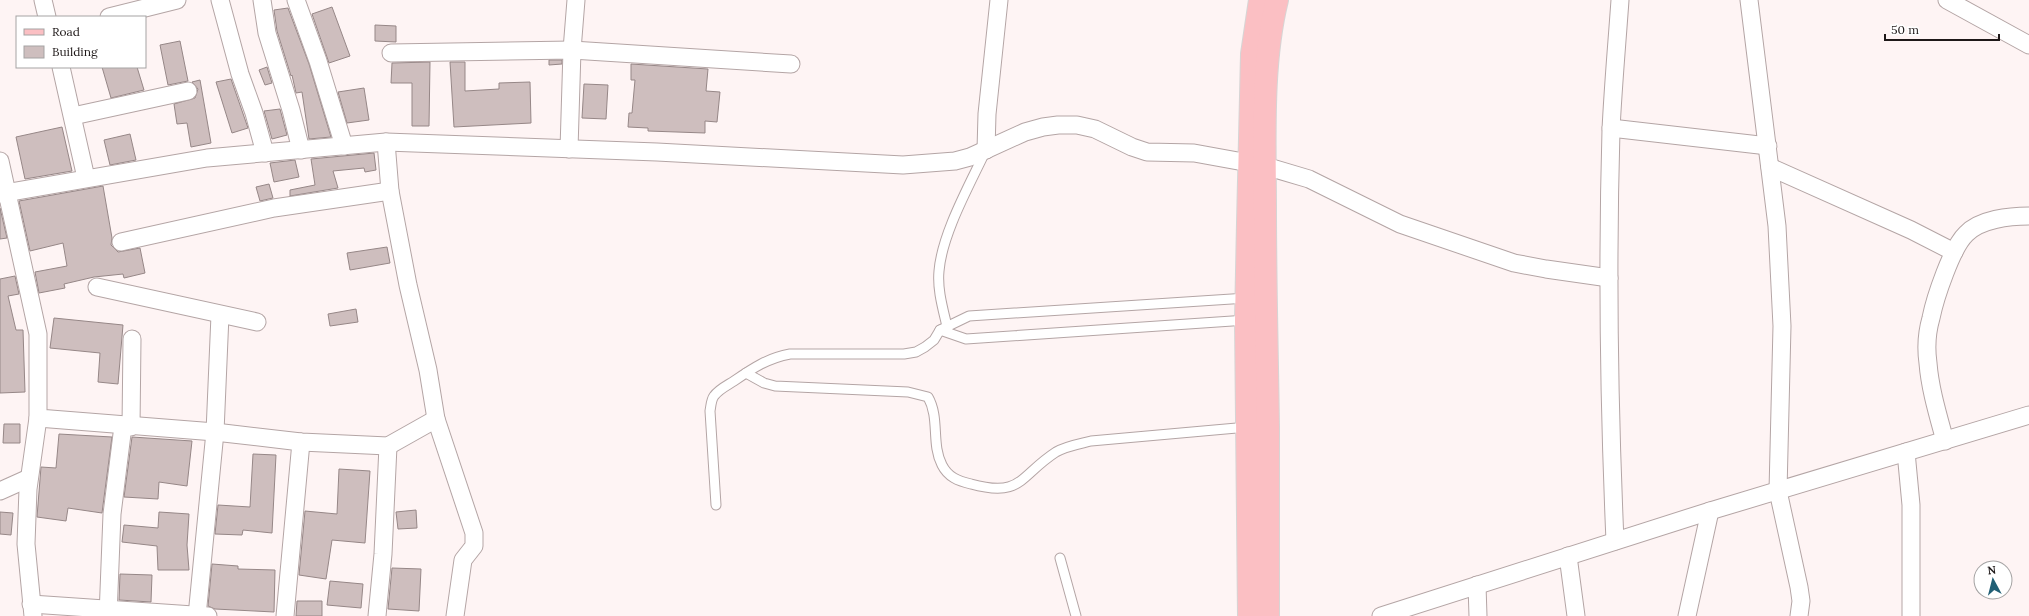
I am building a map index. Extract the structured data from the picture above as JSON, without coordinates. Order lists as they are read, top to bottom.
{
  "legend": ["Road", "Building"],
  "scale_bar": "50 m",
  "north": "top"
}
